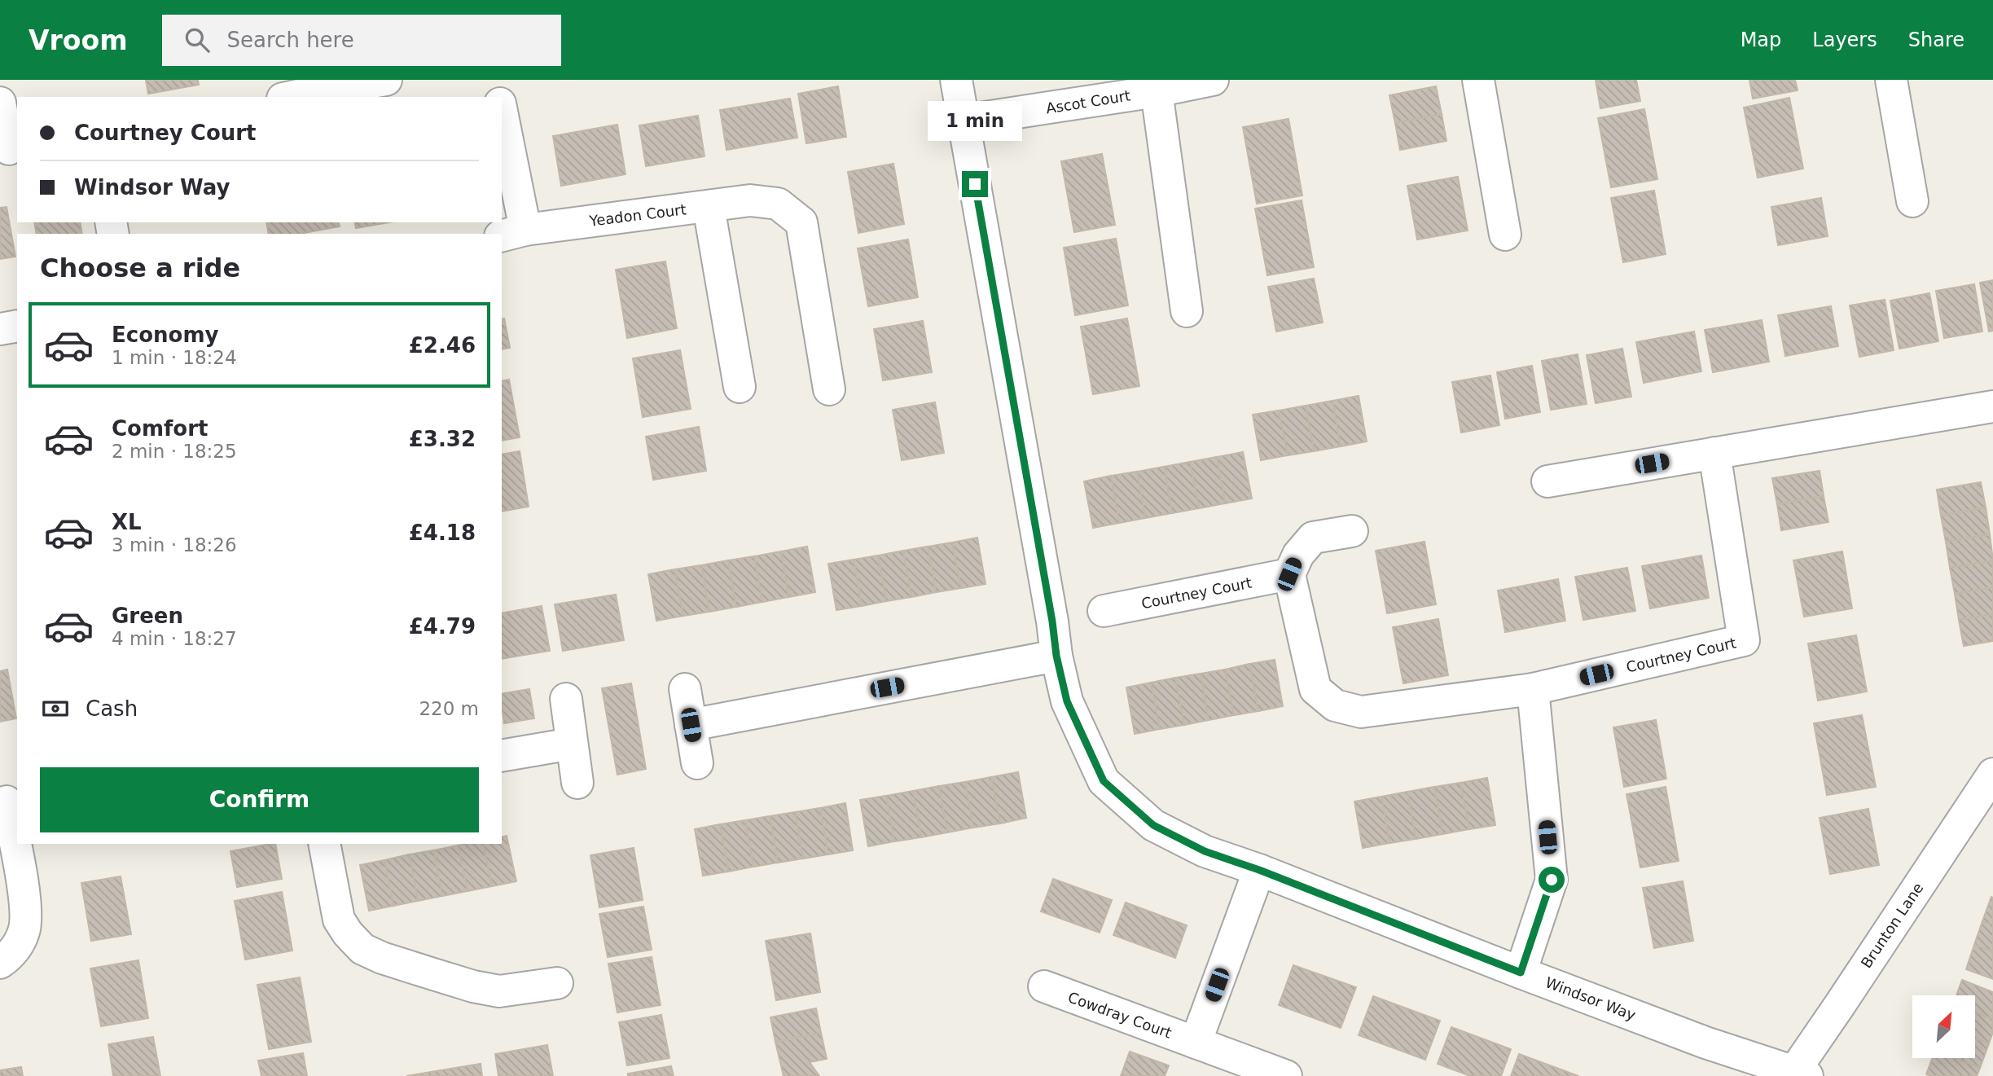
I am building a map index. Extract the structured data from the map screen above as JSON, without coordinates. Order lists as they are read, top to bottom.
{
  "streets": {
    "street": [
      "Ascot Court",
      "Yeadon Court",
      "Courtney Court",
      "Brunton Lane",
      "Windsor Way",
      "Cowdray Court"
    ]
  },
  "crossings": [
    ["Ascot Court", "Windsor Way"],
    ["Brunton Lane", "Windsor Way"]
  ],
  "north": "top right",
  "page": {
    "header": "Vroom",
    "search": "Search here",
    "nav": ["Map", "Layers", "Share"],
    "banner": ["Courtney Court", "Windsor Way"],
    "bubble": "1 min",
    "heading": "Choose a ride",
    "list": [
      {
        "name": "Economy",
        "note": "1 min · 18:24",
        "value": "£2.46"
      },
      {
        "name": "Comfort",
        "note": "2 min · 18:25",
        "value": "£3.32"
      },
      {
        "name": "XL",
        "note": "3 min · 18:26",
        "value": "£4.18"
      },
      {
        "name": "Green",
        "note": "4 min · 18:27",
        "value": "£4.79"
      }
    ],
    "pay": ["Cash", "220 m"],
    "buttons": "Confirm"
  }
}
